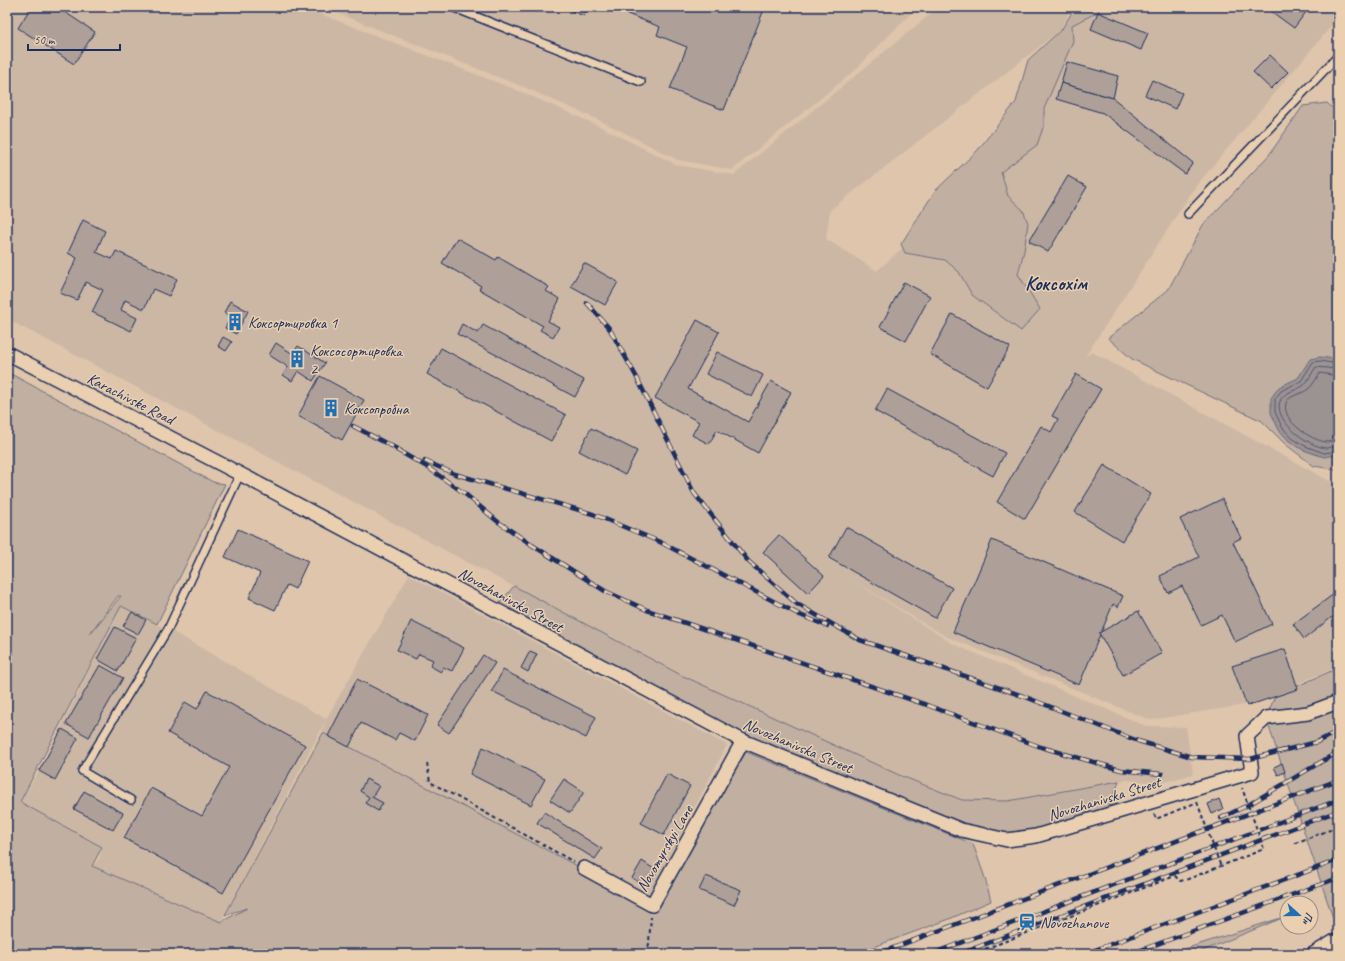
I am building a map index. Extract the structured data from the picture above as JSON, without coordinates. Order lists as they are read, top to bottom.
{
  "streets": {
    "street": ["Karachivske Road", "Novozhanivska Street", "Novomyrskyi Lane"]
  },
  "crossings": [
    ["Karachivske Road", "Novozhanivska Street"],
    ["Novozhanivska Street", "Novomyrskyi Lane"]
  ],
  "districts": ["Коксохім"],
  "places": {
    "building": ["Коксортировка 1", "Коксосортировка 2", "Коксопробна"],
    "station": ["Novozhanove"]
  },
  "scale_bar": "50 m",
  "north": "right"
}
